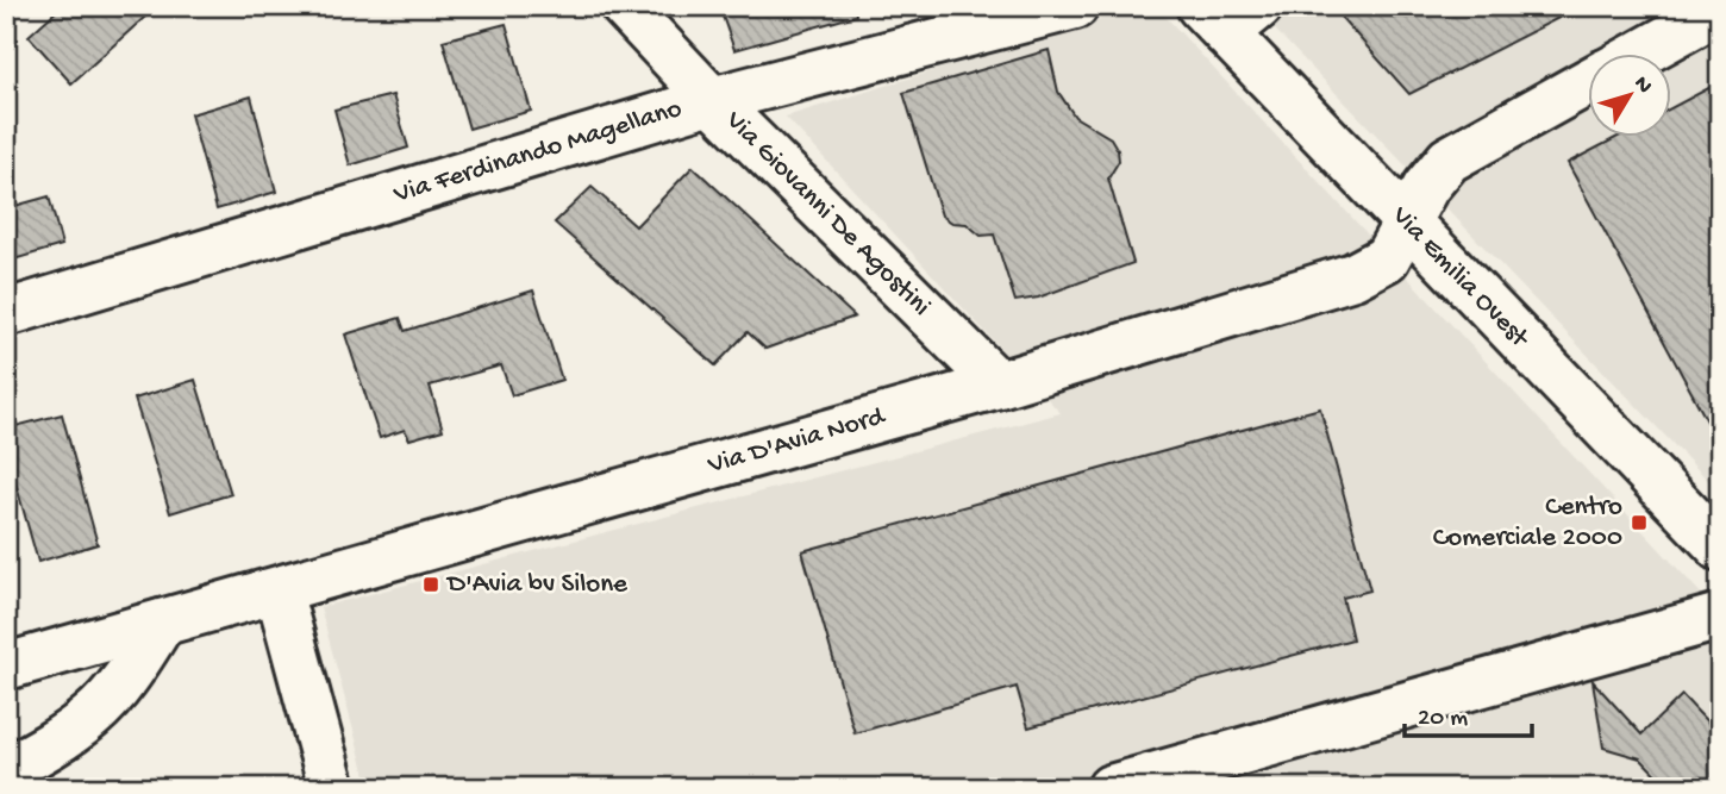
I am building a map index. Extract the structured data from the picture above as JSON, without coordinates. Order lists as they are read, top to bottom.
{
  "streets": {
    "street": [
      "Via Ferdinando Magellano",
      "Via Giovanni De Agostini",
      "Via Emilia Ovest",
      "Via D'Avia Nord"
    ]
  },
  "crossings": [
    ["Via Ferdinando Magellano", "Via Giovanni De Agostini"],
    ["Via Giovanni De Agostini", "Via D'Avia Nord"],
    ["Via Emilia Ovest", "Via D'Avia Nord"]
  ],
  "places": {
    "transit": ["Centro Comerciale 2000", "D'Avia bv Silone"]
  },
  "scale_bar": "20 m",
  "north": "top right"
}
